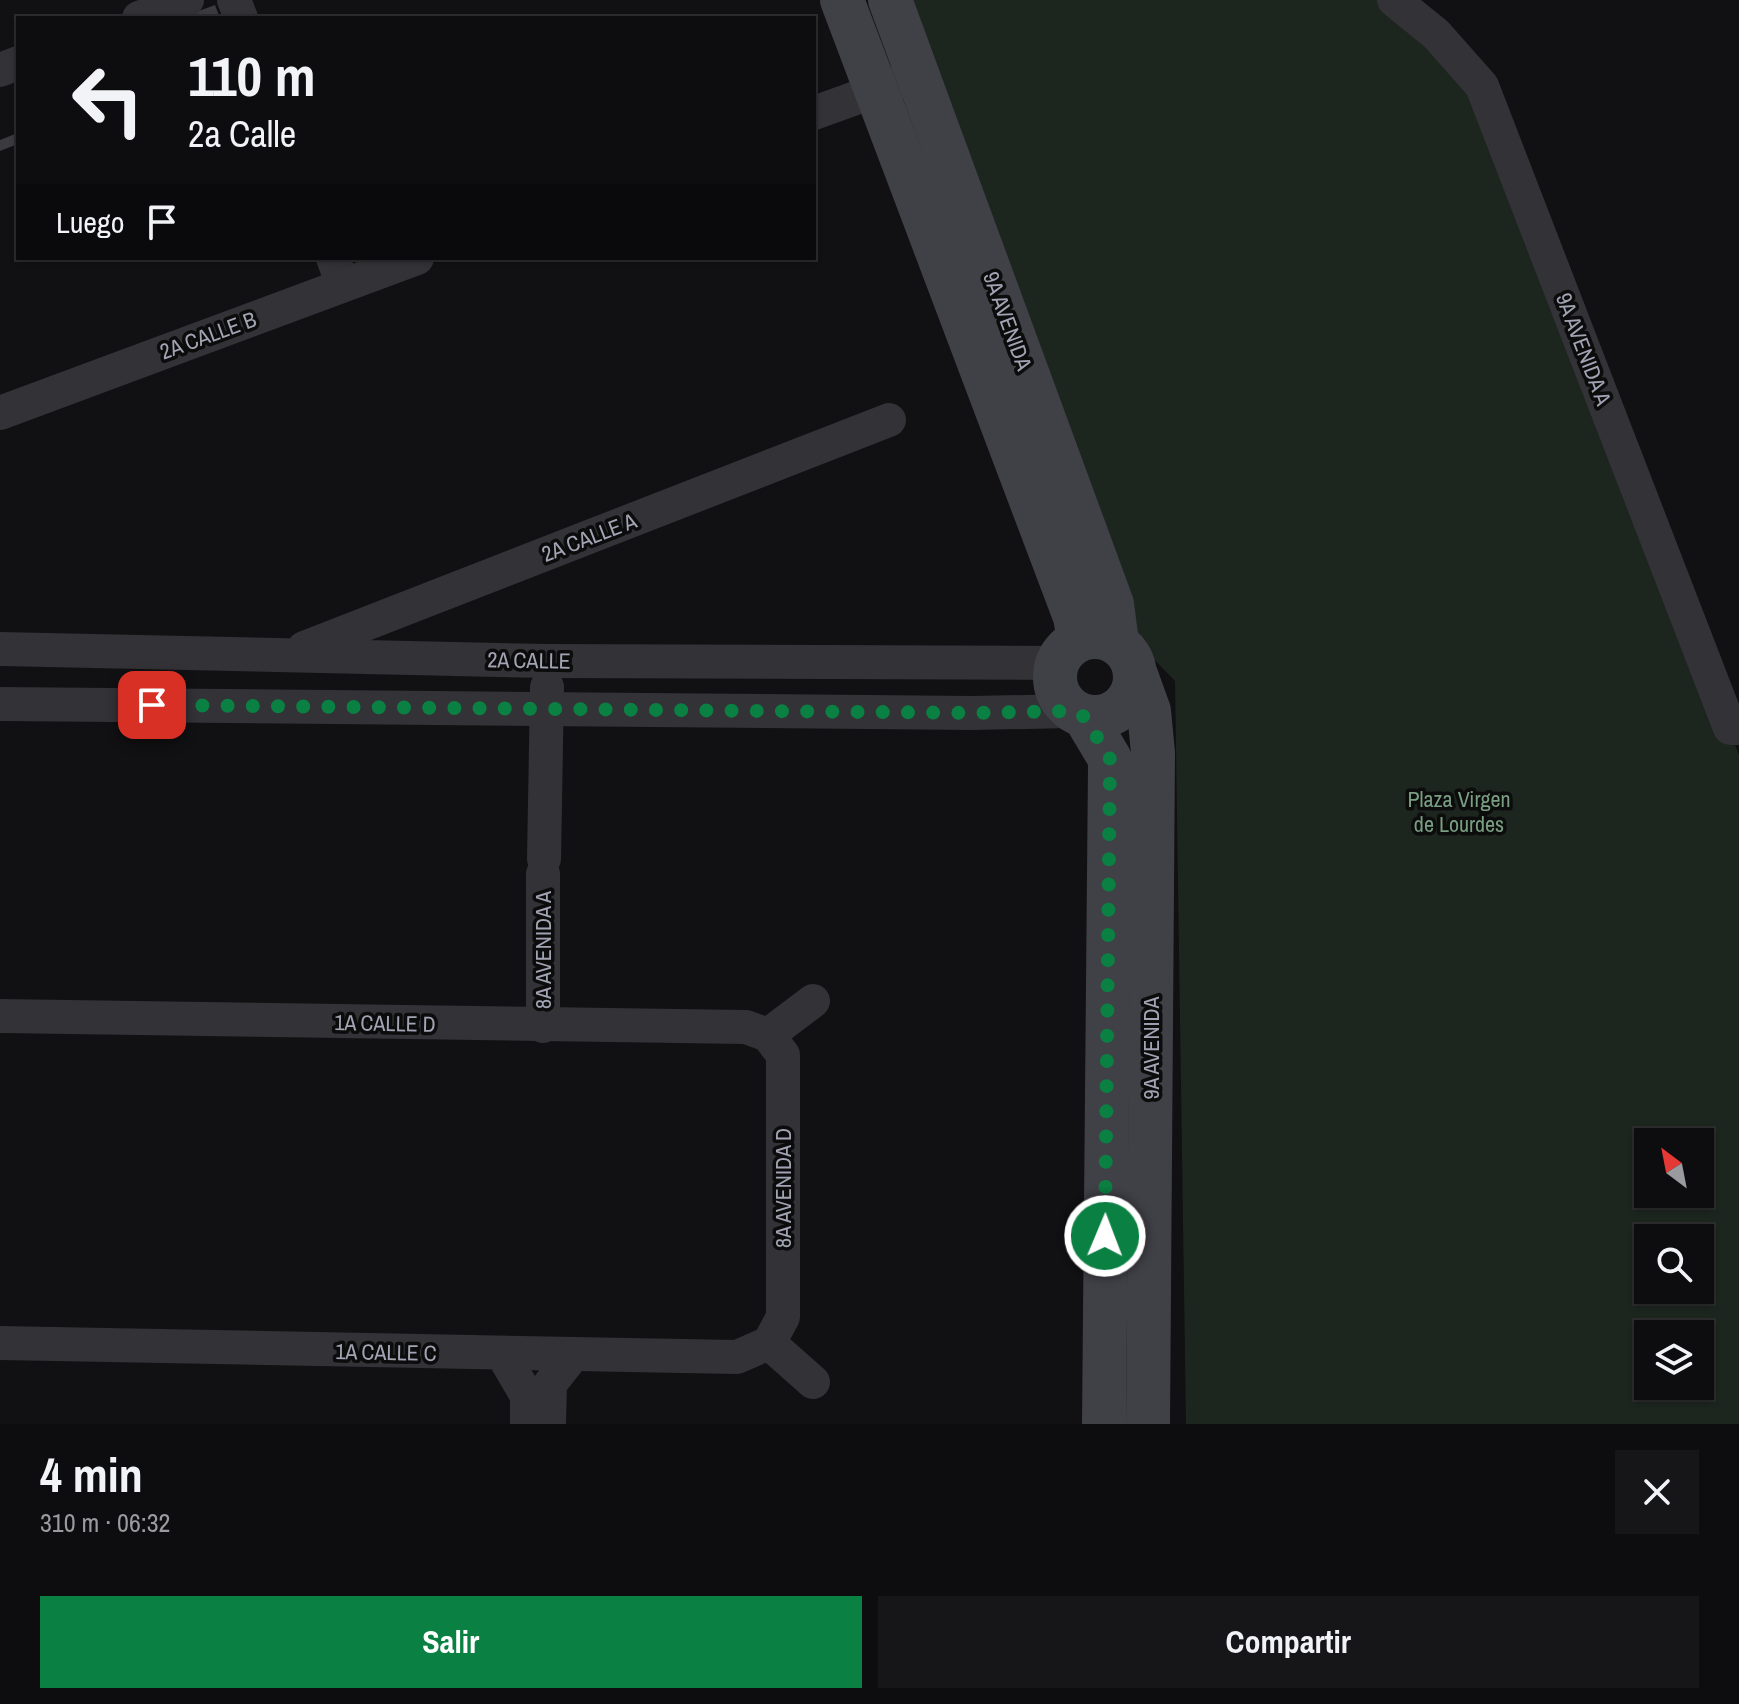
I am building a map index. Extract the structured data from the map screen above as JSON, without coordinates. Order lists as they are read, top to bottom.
{
  "streets": {
    "main road": ["9A AVENIDA"],
    "street": [
      "2A CALLE B",
      "9A AVENIDA A",
      "2A CALLE A",
      "2A CALLE",
      "8A AVENIDA A",
      "1A CALLE D",
      "8A AVENIDA D",
      "1A CALLE C"
    ]
  },
  "crossings": [
    ["9A AVENIDA", "2A CALLE"],
    ["2A CALLE A", "2A CALLE"],
    ["2A CALLE", "8A AVENIDA A"],
    ["8A AVENIDA A", "1A CALLE D"],
    ["1A CALLE D", "8A AVENIDA D"],
    ["8A AVENIDA D", "1A CALLE C"]
  ],
  "parks": ["Plaza Virgen de Lourdes"],
  "north": "top left",
  "page": {
    "turn": ["110 m", "2a Calle"],
    "then": "Luego",
    "heading": ["4 min", "310 m · 06:32"],
    "buttons": ["Salir", "Compartir"]
  }
}
